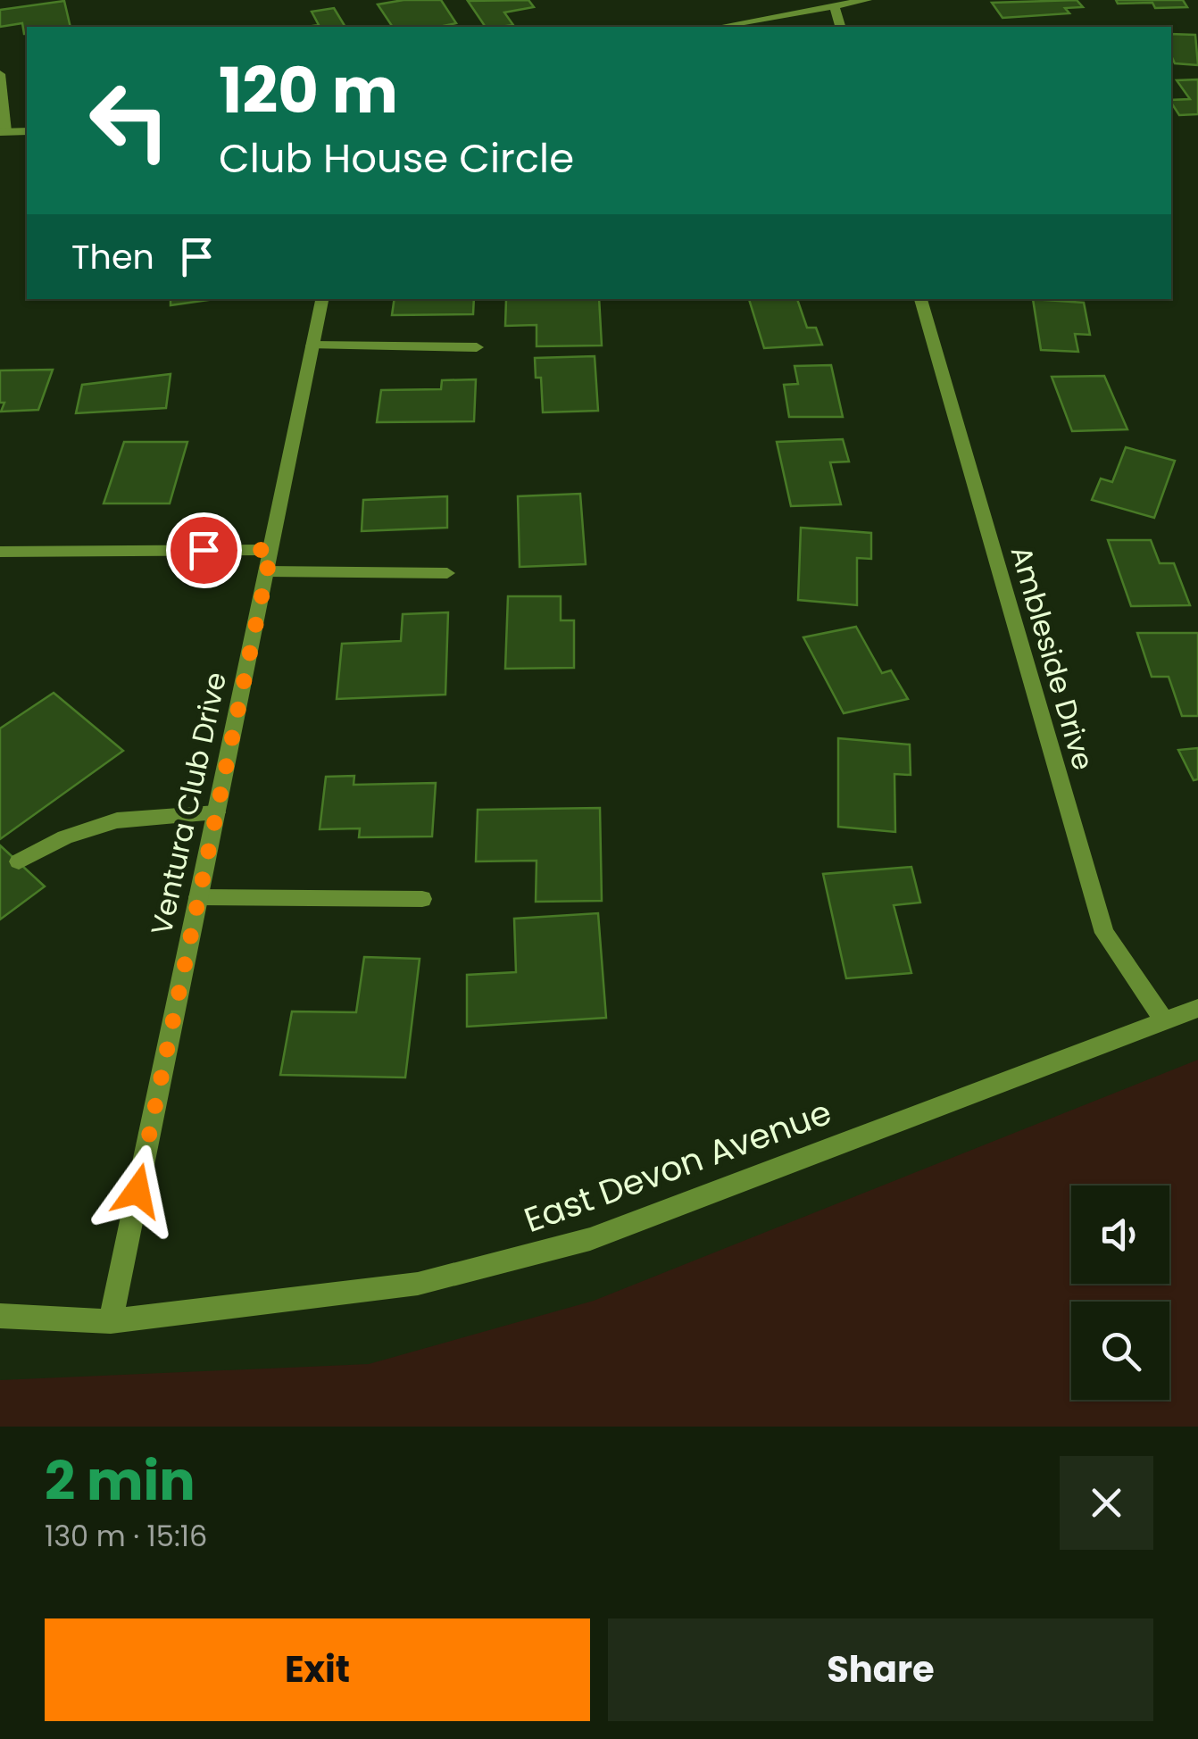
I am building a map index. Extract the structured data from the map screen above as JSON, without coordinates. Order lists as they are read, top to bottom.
{
  "streets": {
    "street": ["Ambleside Drive", "Ventura Club Drive", "East Devon Avenue"]
  },
  "crossings": [
    ["Ambleside Drive", "East Devon Avenue"],
    ["Ventura Club Drive", "East Devon Avenue"]
  ],
  "page": {
    "turn": ["120 m", "Club House Circle"],
    "then": "Then",
    "heading": ["2 min", "130 m · 15:16"],
    "buttons": ["Exit", "Share"]
  }
}
